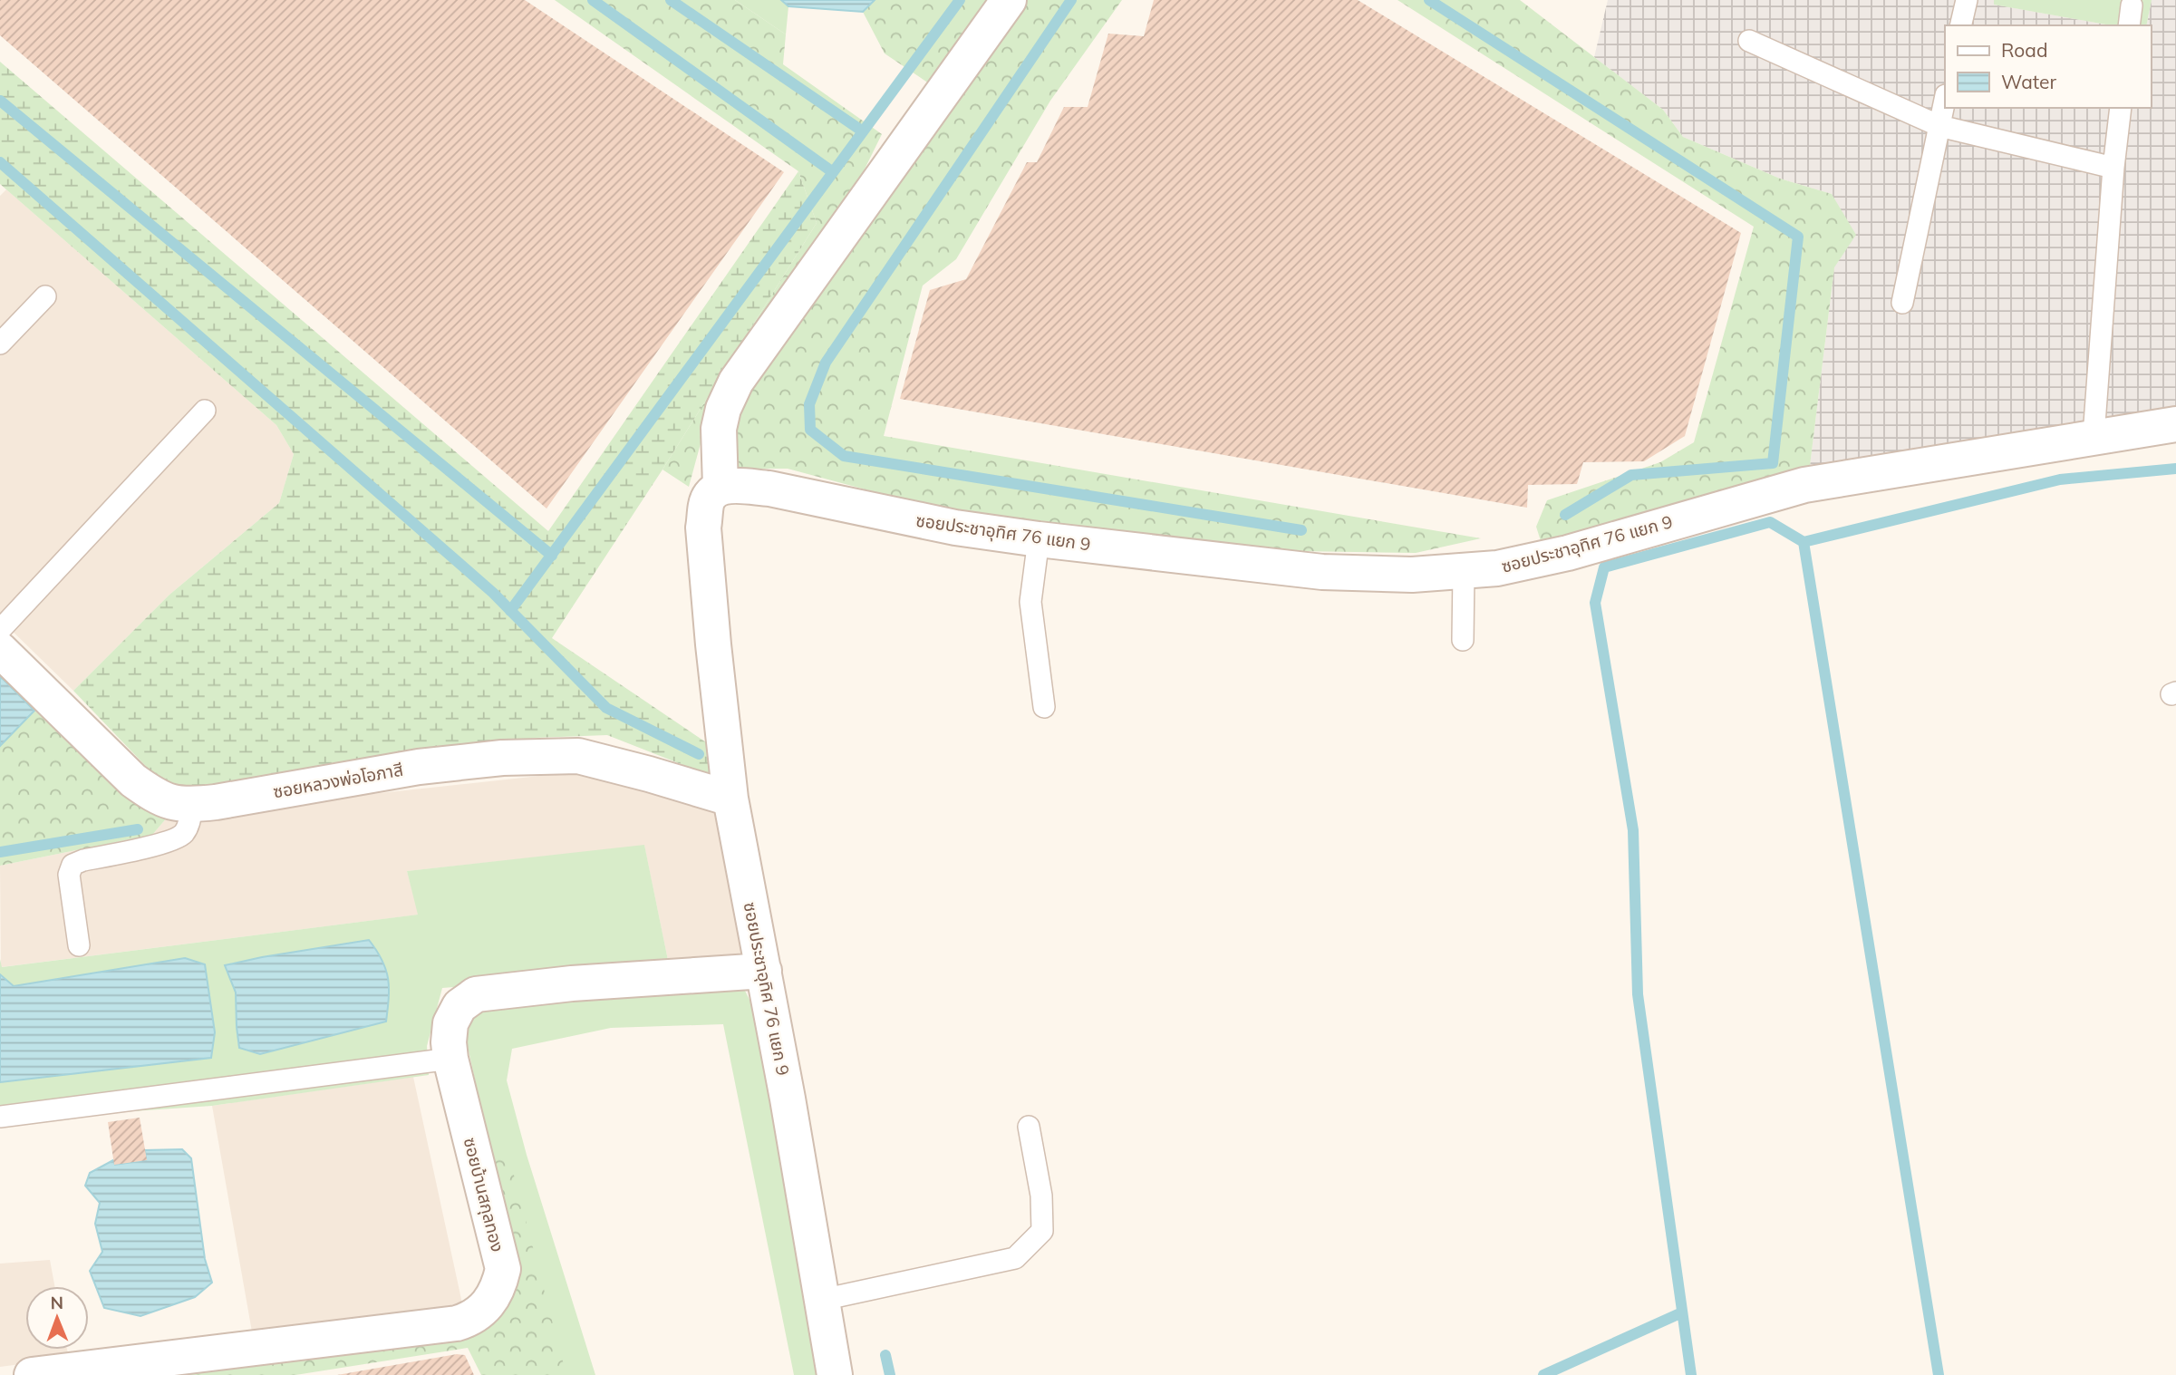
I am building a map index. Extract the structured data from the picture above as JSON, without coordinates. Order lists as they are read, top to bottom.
{
  "streets": {
    "street": ["ซอยประชาอุทิศ 76 แยก 9", "ซอยหลวงพ่อโอภาสี", "ซอยบ้านสกุลทอง"]
  },
  "crossings": [
    ["ซอยประชาอุทิศ 76 แยก 9", "ซอยหลวงพ่อโอภาสี"],
    ["ซอยประชาอุทิศ 76 แยก 9", "ซอยบ้านสกุลทอง"]
  ],
  "legend": ["Road", "Water"],
  "north": "top"
}
